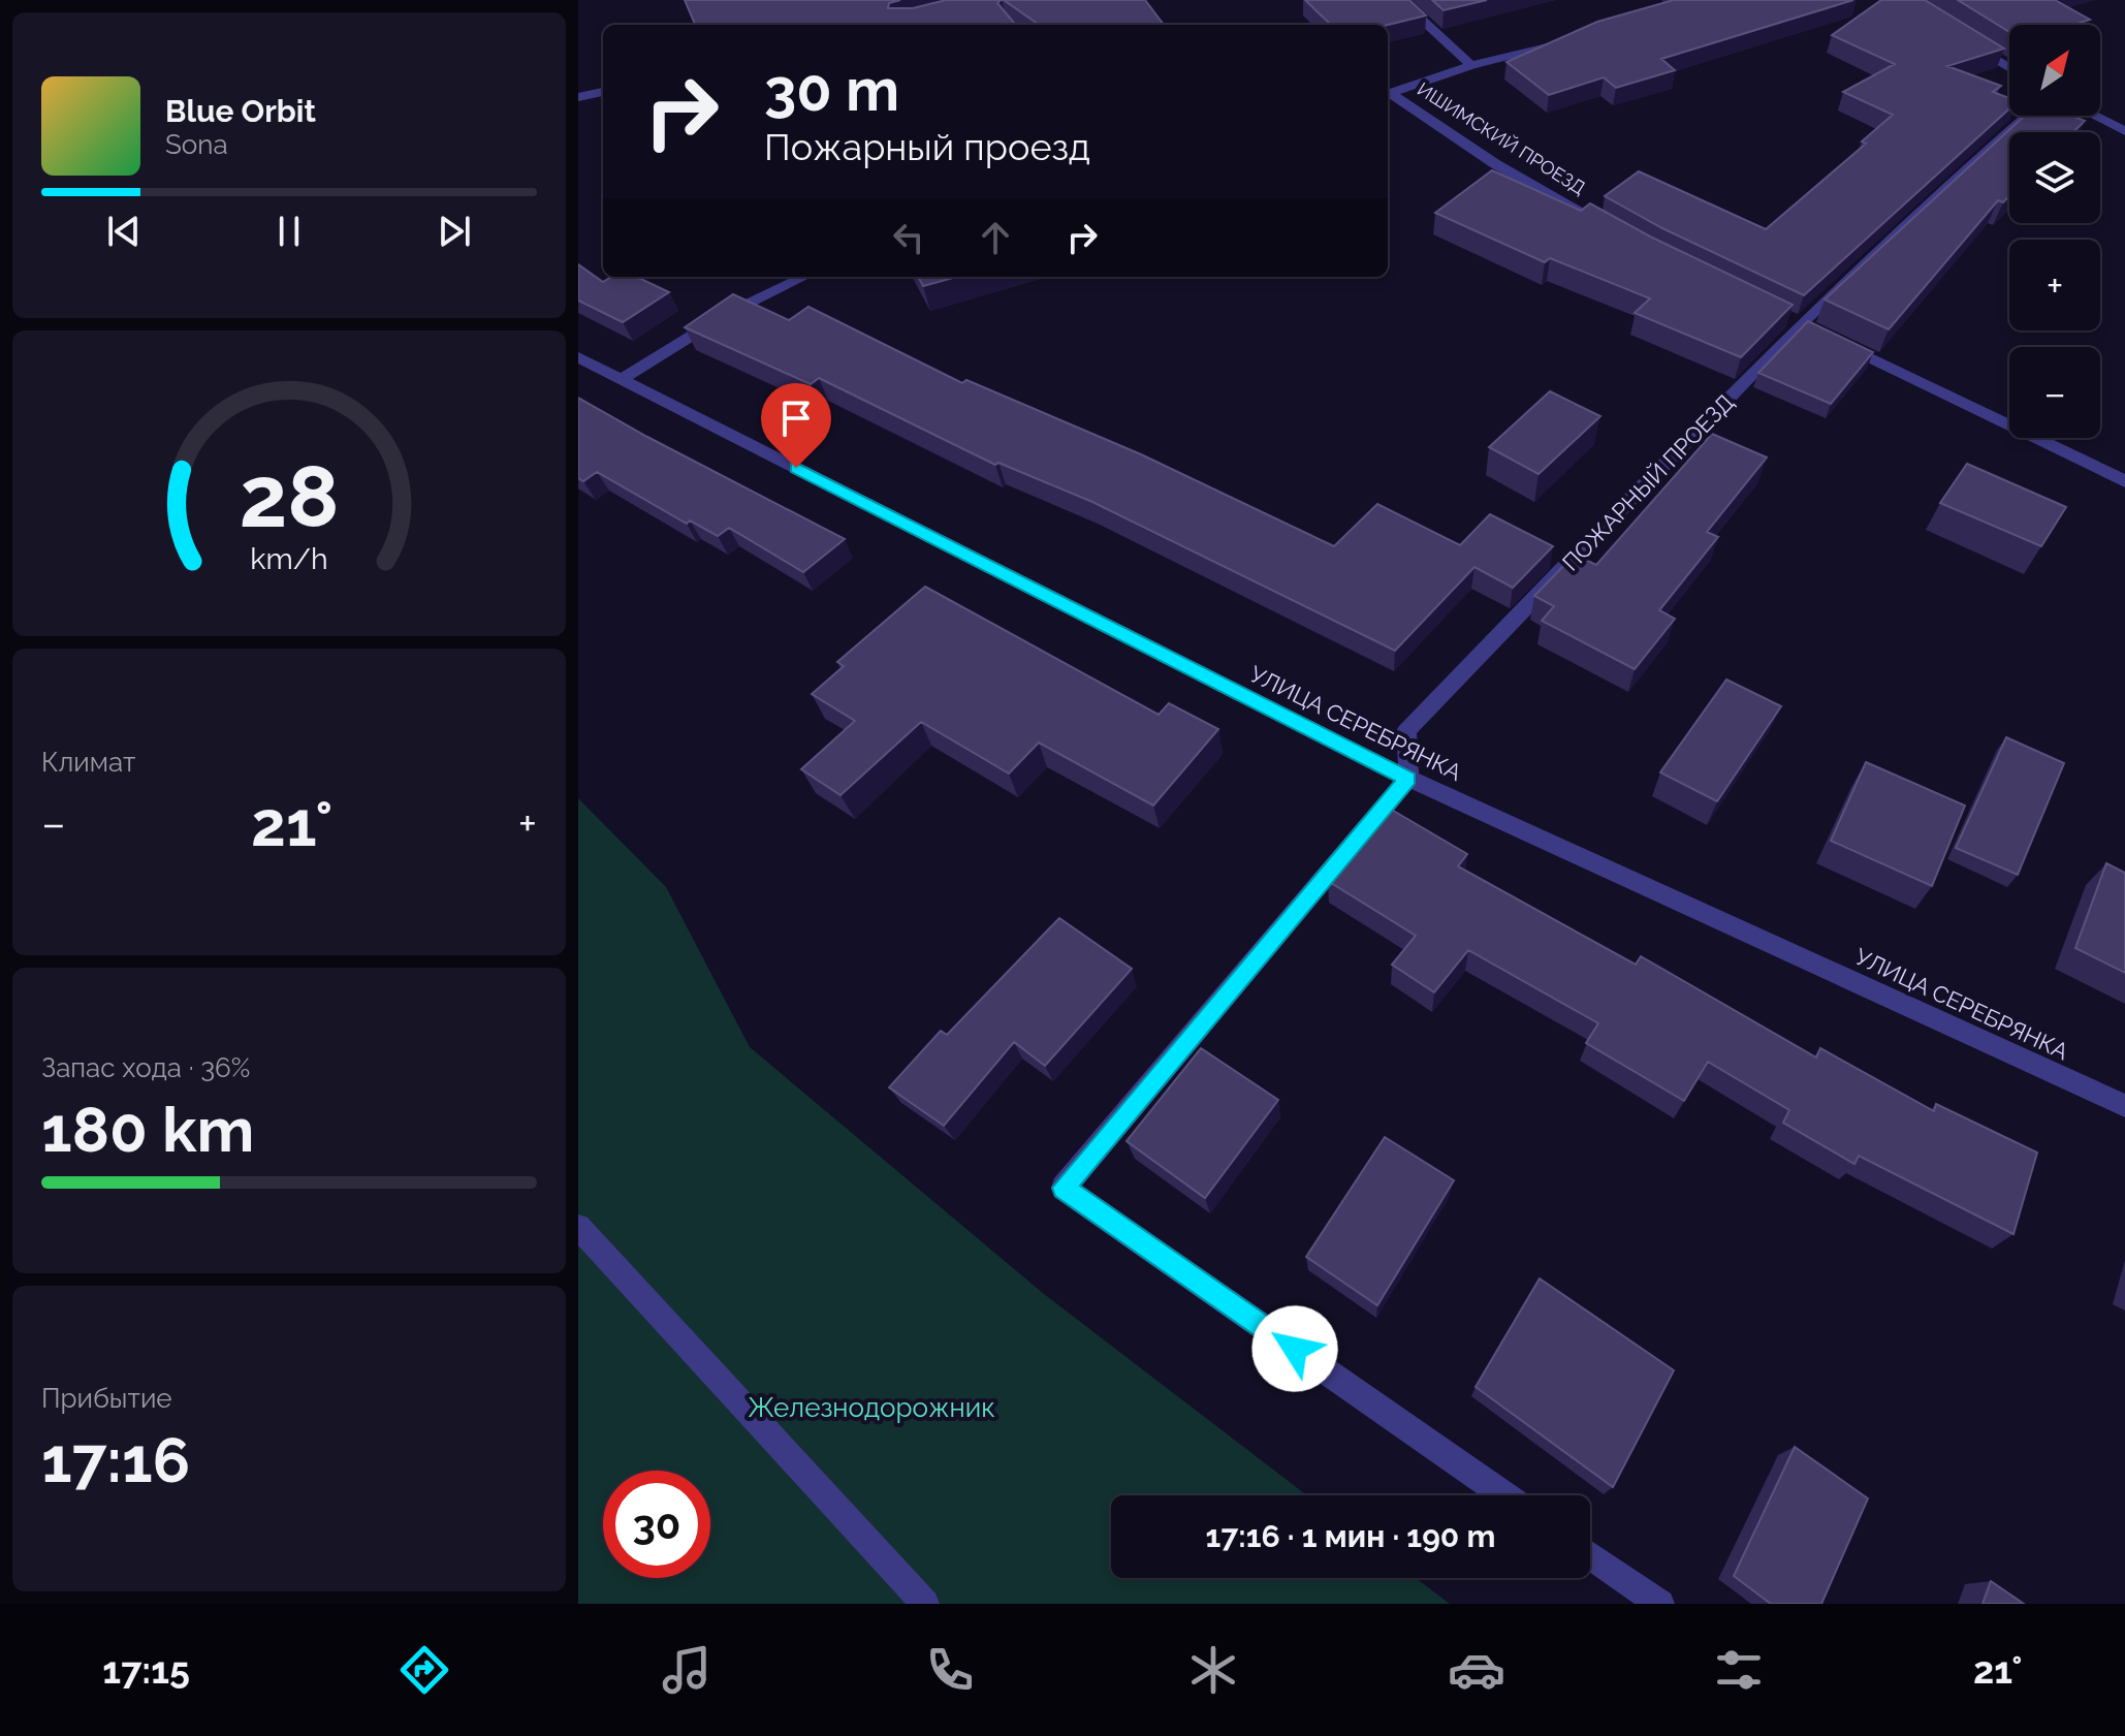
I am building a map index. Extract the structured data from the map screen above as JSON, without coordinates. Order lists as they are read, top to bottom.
{
  "streets": {
    "street": ["ИШИМСКИЙ ПРОЕЗД", "ПОЖАРНЫЙ ПРОЕЗД", "УЛИЦА СЕРЕБРЯНКА"]
  },
  "crossings": [
    ["ПОЖАРНЫЙ ПРОЕЗД", "УЛИЦА СЕРЕБРЯНКА"]
  ],
  "parks": ["Железнодорожник"],
  "north": "top right",
  "page": {
    "map_buttons": ["+", "−"],
    "turn": ["30 m", "Пожарный проезд"],
    "song": ["Blue Orbit", "Sona"],
    "tile": [
      "Климат",
      ["Запас хода · 36%", "180 km"],
      ["Прибытие", "17:16"]
    ],
    "heat": ["−", "21°", "+"],
    "limit": "30",
    "trip": "17:16 · 1 мин · 190 m",
    "tabs": ["17:15", "21°"],
    "gauge": ["28", "km/h"]
  }
}
